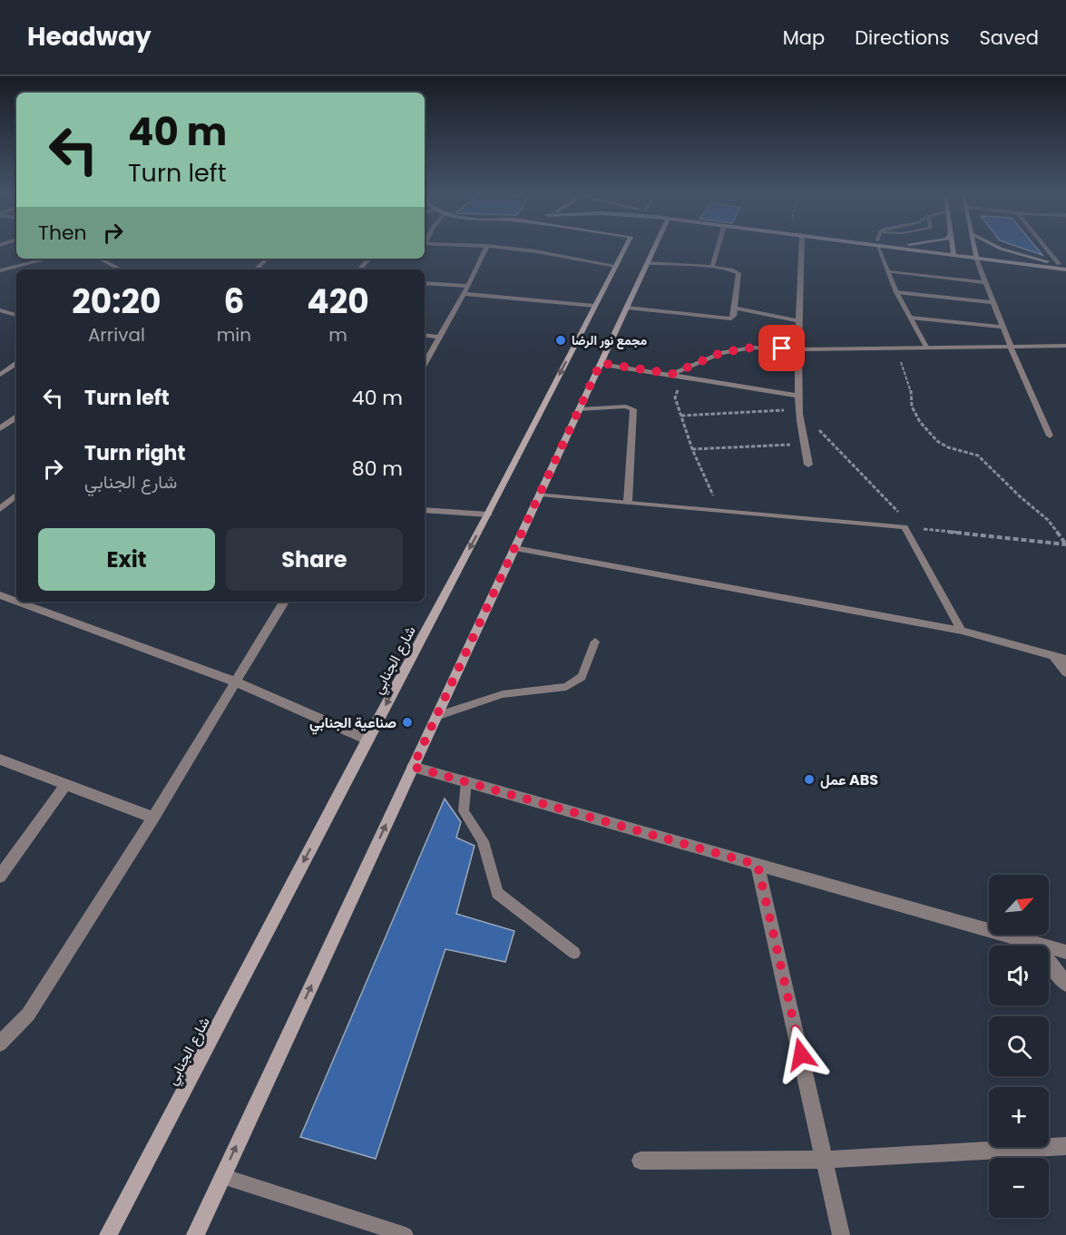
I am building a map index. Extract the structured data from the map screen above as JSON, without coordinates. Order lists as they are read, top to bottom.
{
  "streets": {
    "main road": ["شارع الجنابي"]
  },
  "places": ["مجمع نور الرضا", "صناعية الجنابي", "عمل ABS"],
  "north": "top right",
  "page": {
    "header": "Headway",
    "nav": ["Map", "Directions", "Saved"],
    "turn": ["40 m", "Turn left"],
    "then": "Then",
    "eta": [
      "20:20",
      "Arrival",
      "6",
      "min",
      "420",
      "m"
    ],
    "list": [
      {
        "name": "Turn left",
        "value": "40 m"
      },
      {
        "name": "Turn right",
        "note": "شارع الجنابي",
        "value": "80 m"
      }
    ],
    "buttons": ["Exit", "Share"],
    "map_buttons": ["+", "−"]
  }
}
